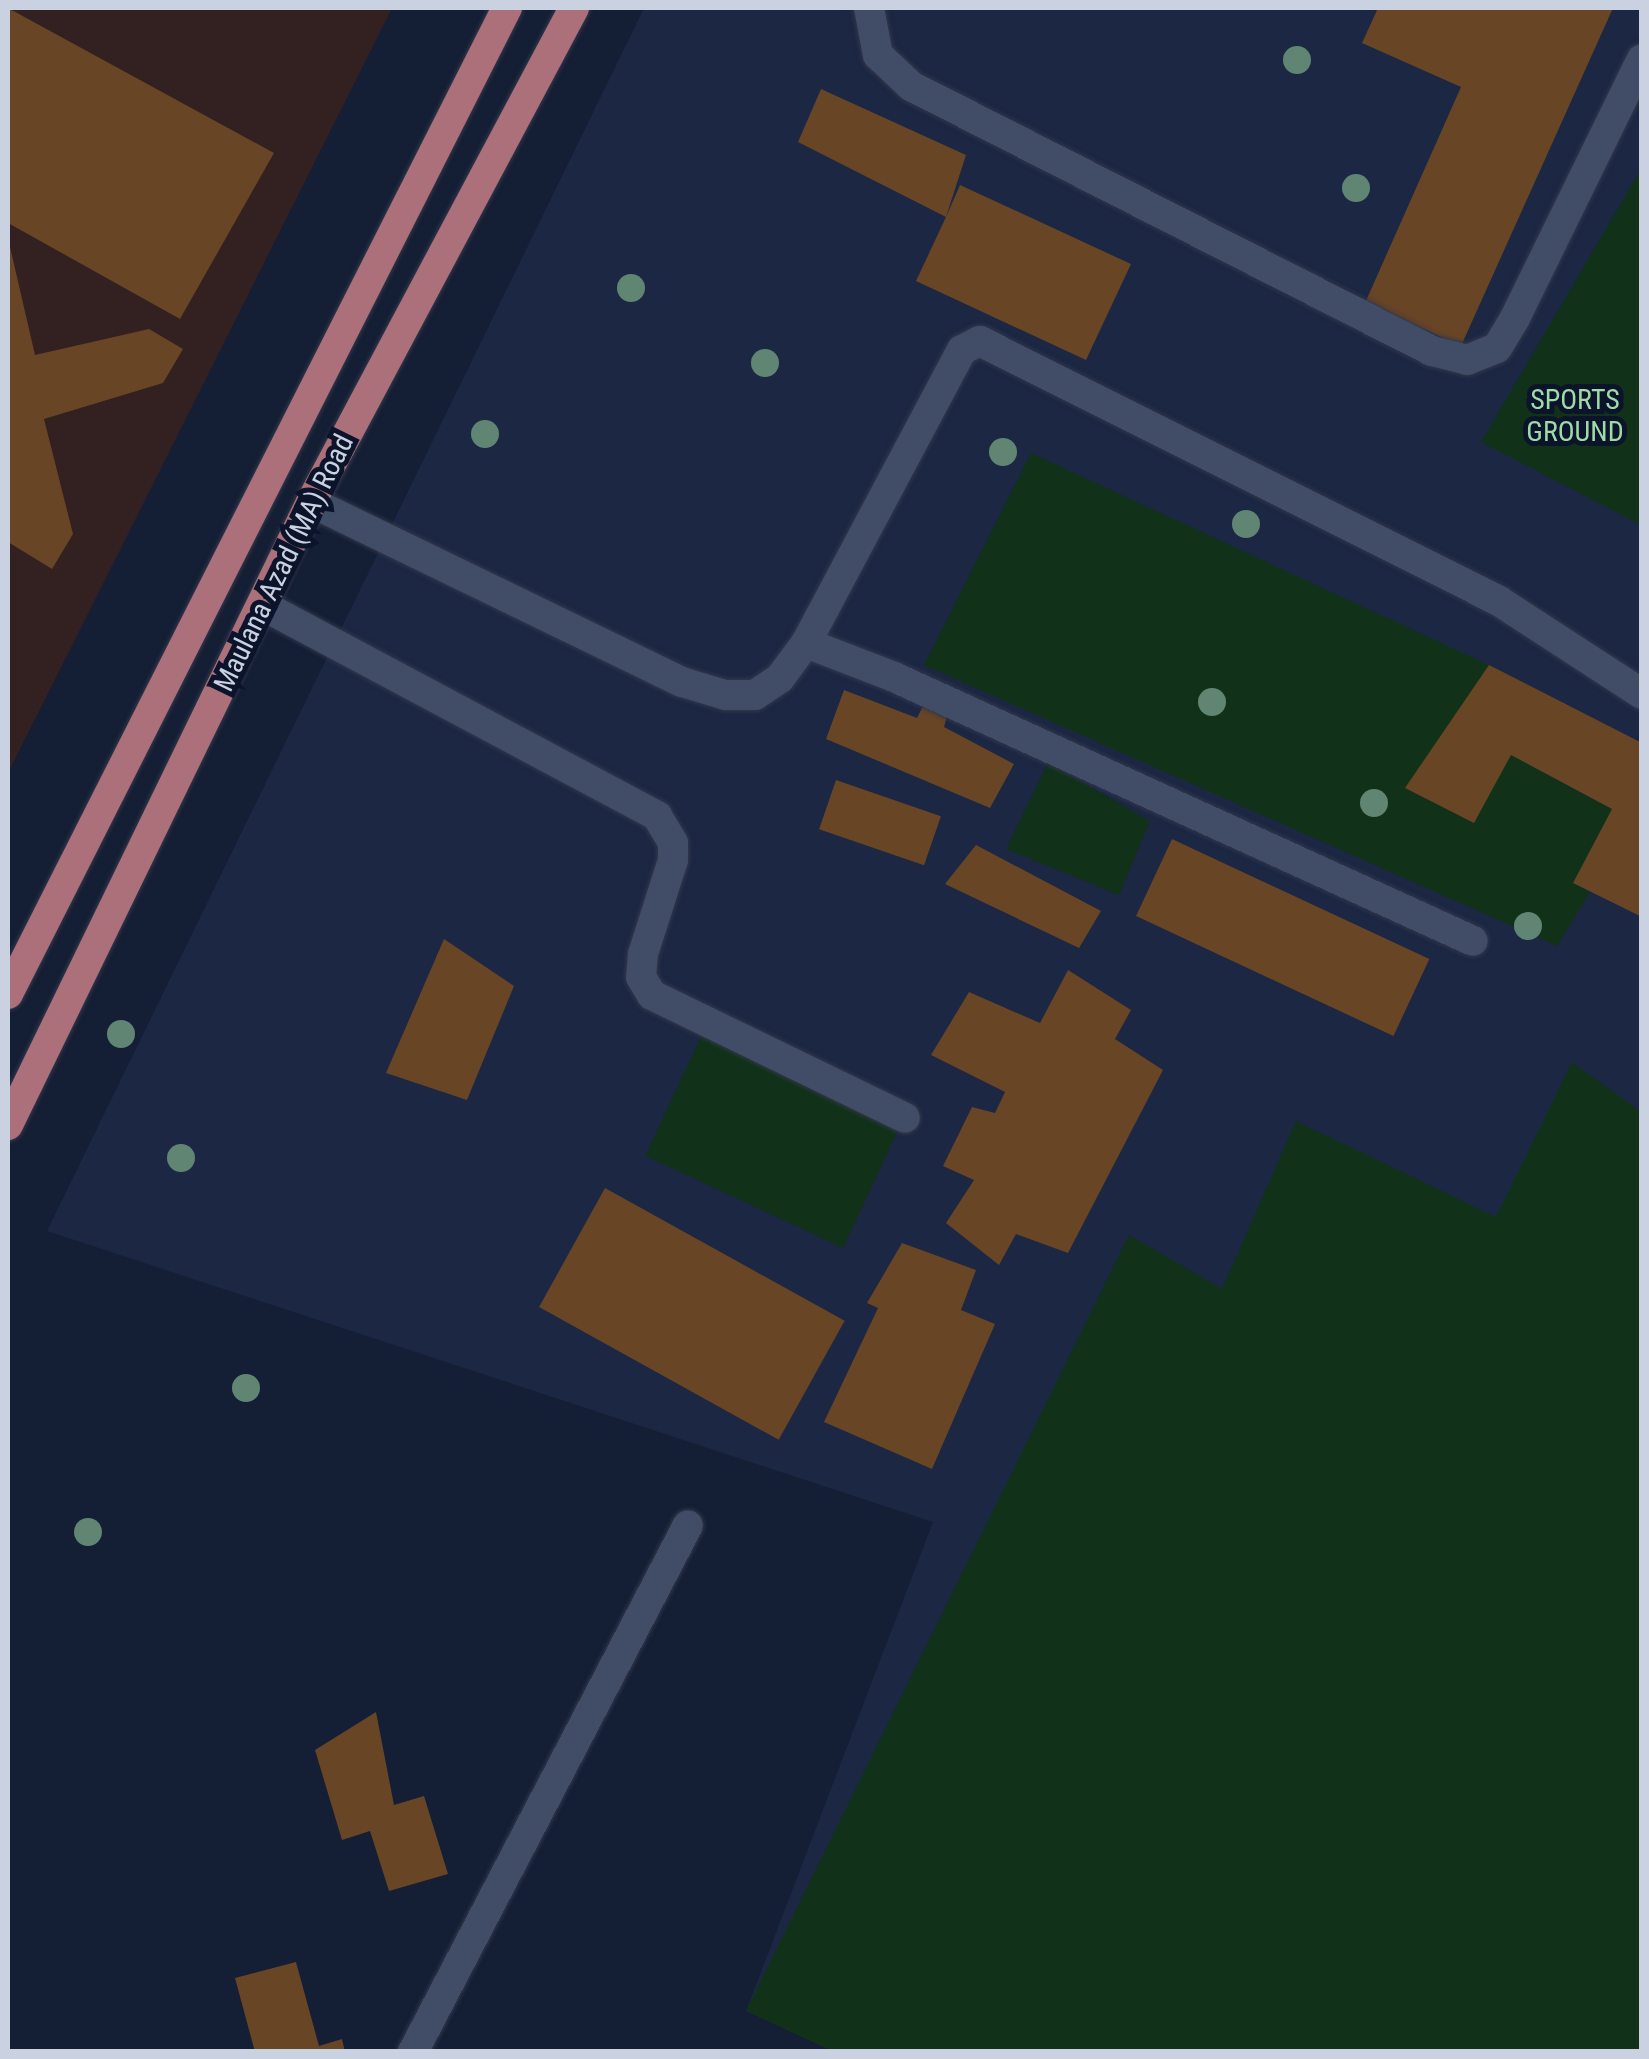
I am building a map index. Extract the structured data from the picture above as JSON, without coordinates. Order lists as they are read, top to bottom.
{
  "streets": {
    "main road": ["Maulana Azad (MA) Road"]
  },
  "parks": ["SPORTS GROUND"]
}
